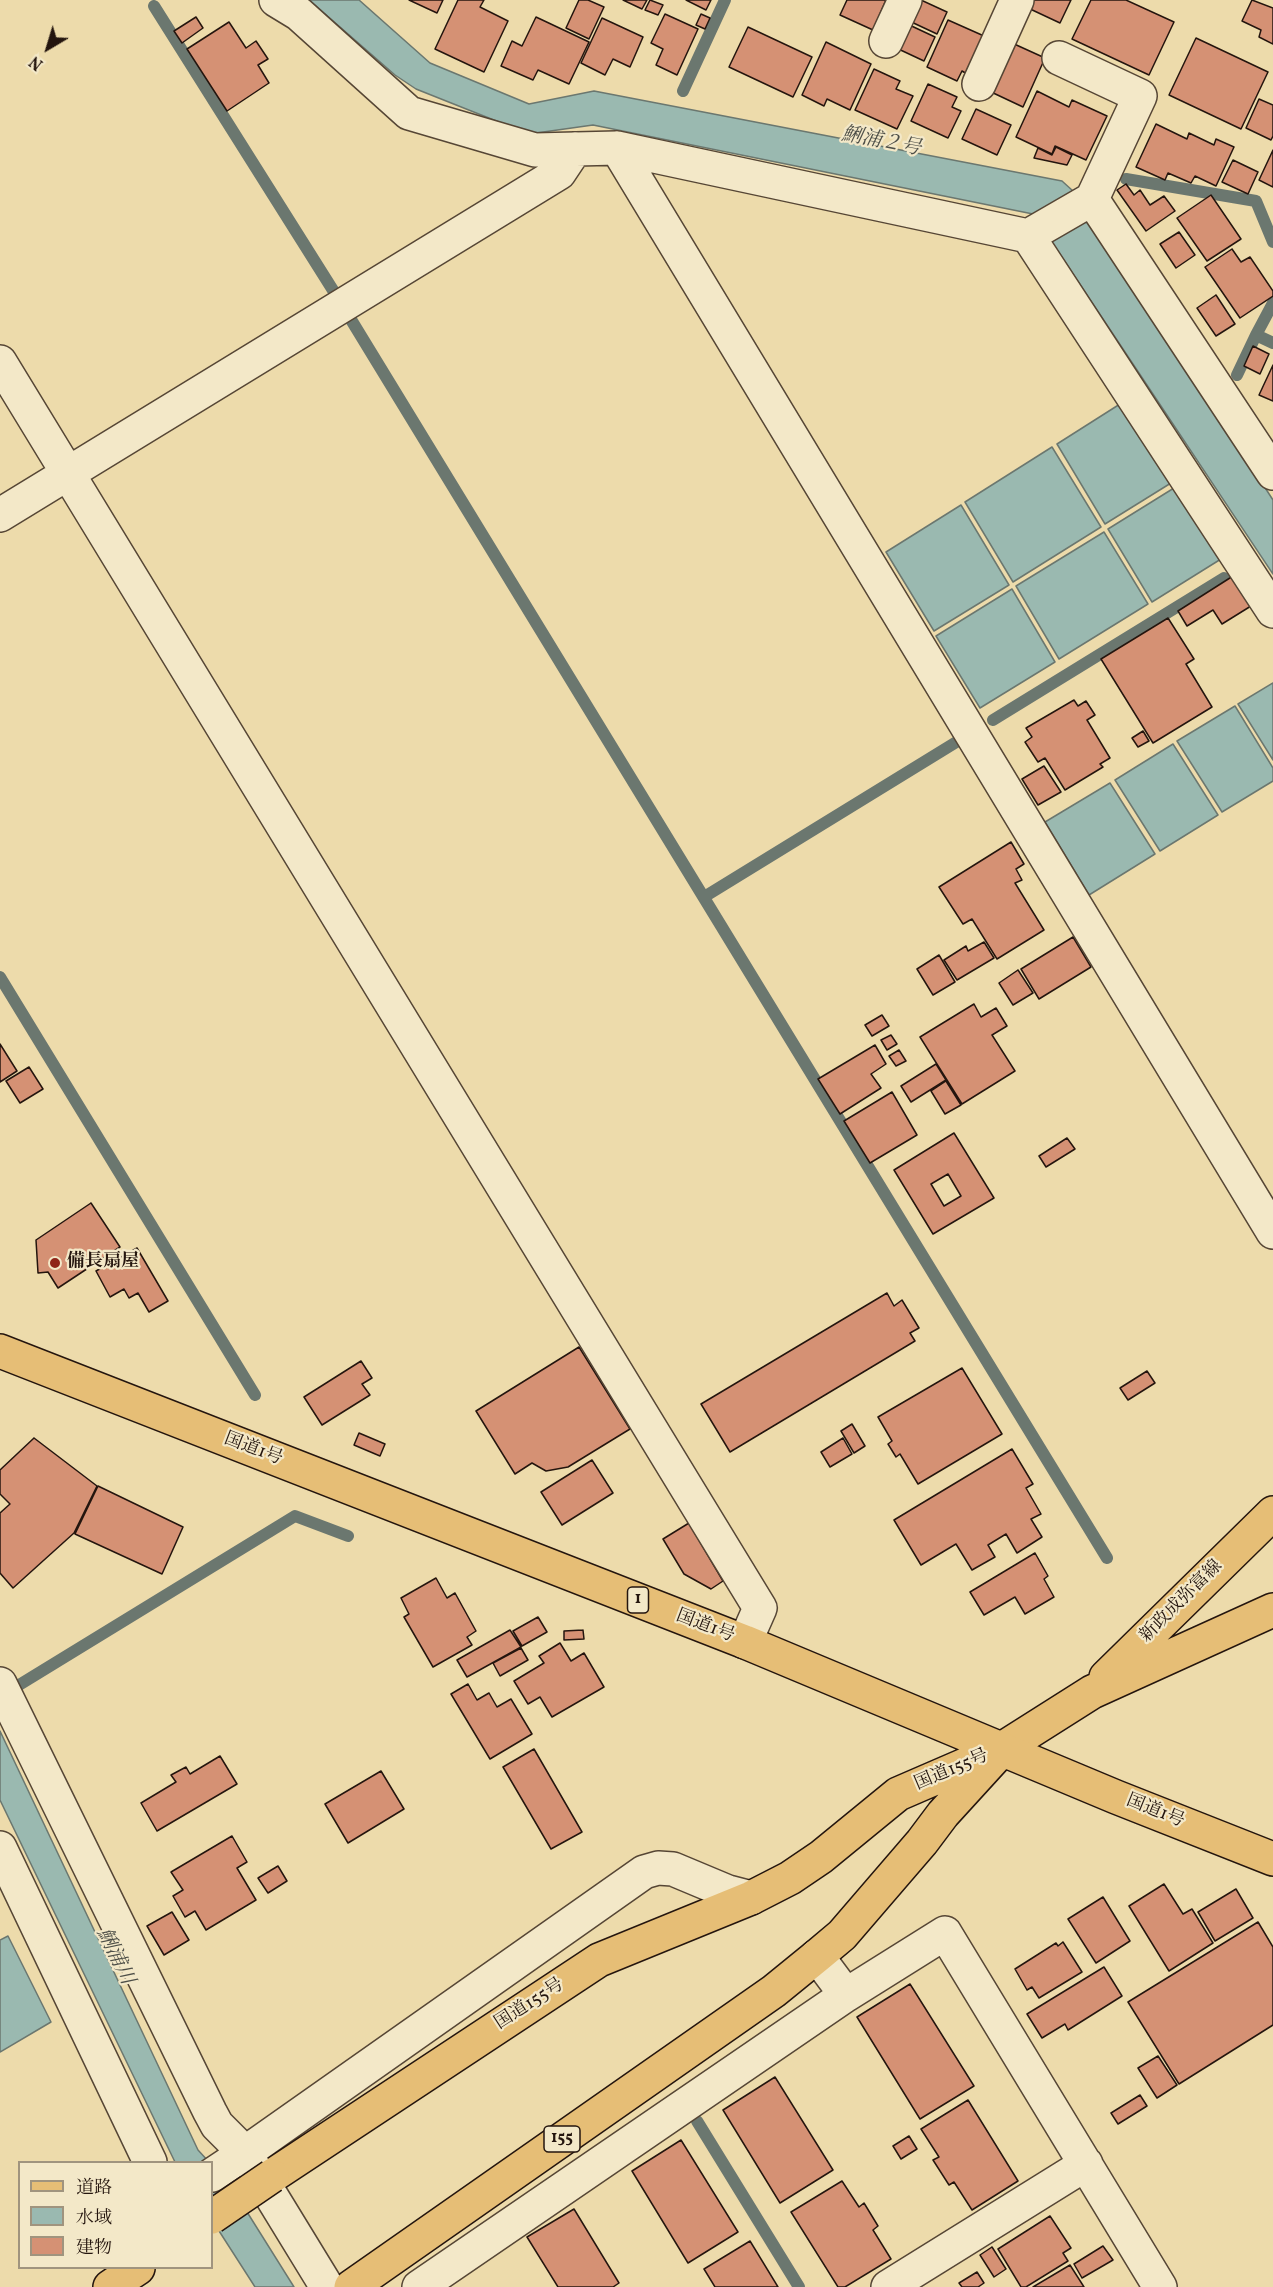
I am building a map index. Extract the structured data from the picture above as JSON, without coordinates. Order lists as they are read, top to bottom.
{
  "streets": {
    "main road": [
      "国道1号",
      "1",
      "新政成弥富線",
      "国道155号",
      "155"
    ]
  },
  "crossings": [
    ["国道1号", "新政成弥富線"],
    ["国道1号", "国道155号"],
    ["新政成弥富線", "国道155号"]
  ],
  "water": ["鯏浦２号", "鯏浦川"],
  "places": ["備長扇屋"],
  "legend": ["道路", "水域", "建物"],
  "north": "bottom left"
}
